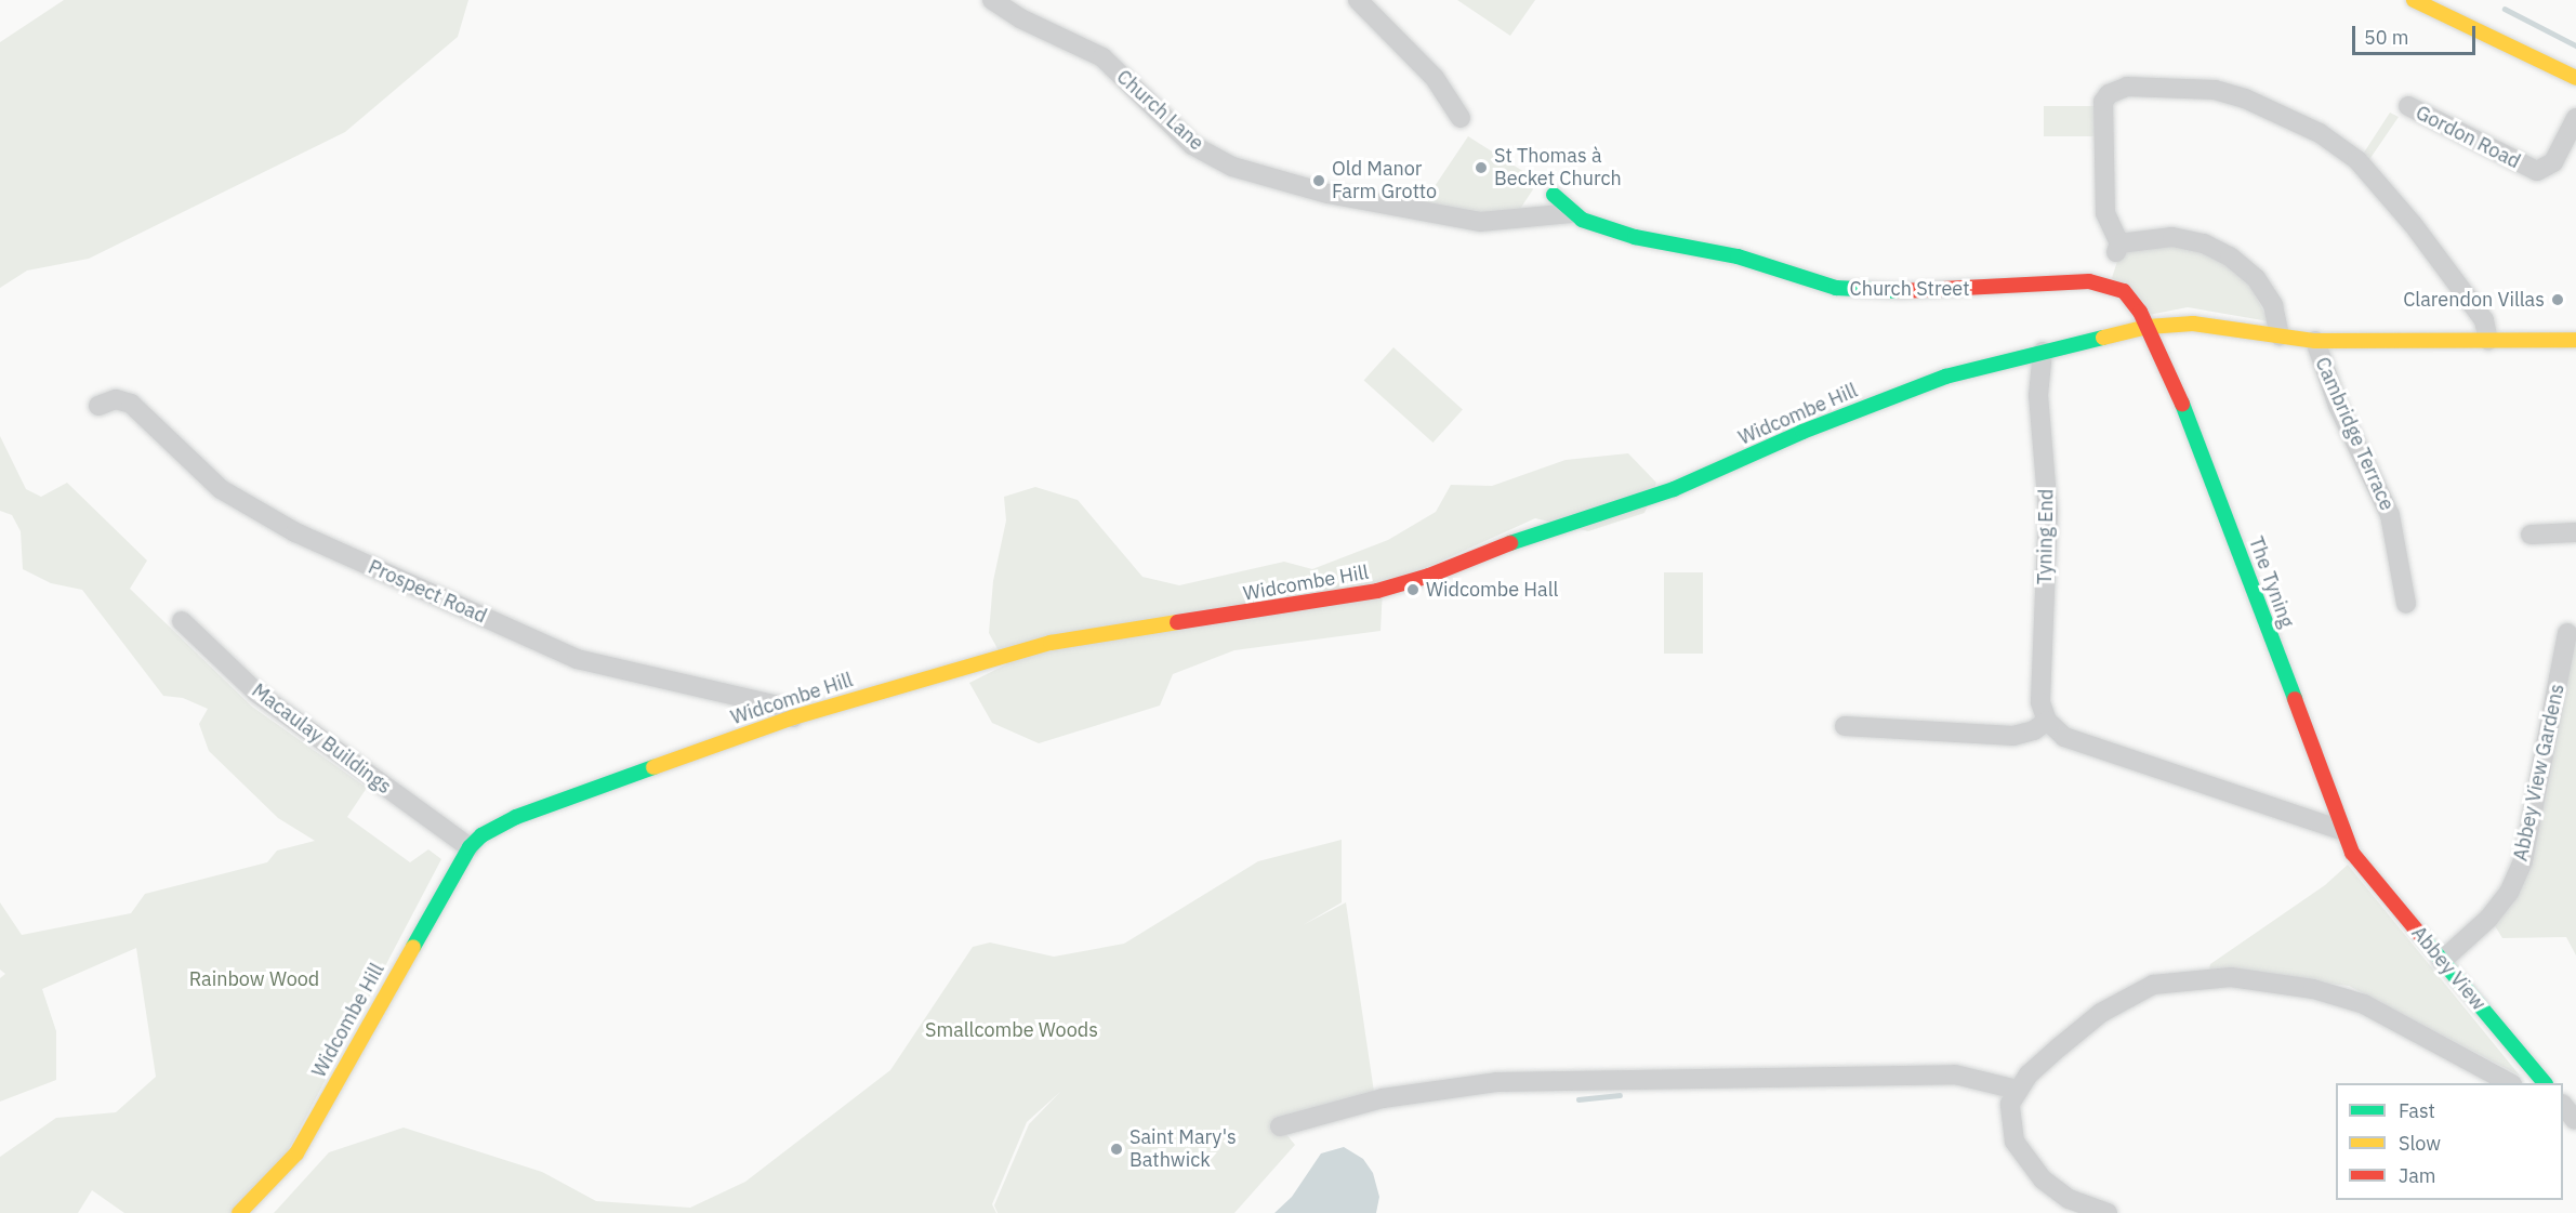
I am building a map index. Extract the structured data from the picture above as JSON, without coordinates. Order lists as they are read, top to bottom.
{
  "streets": {
    "street": [
      "Church Lane",
      "Gordon Road",
      "Church Street",
      "Widcombe Hill",
      "Cambridge Terrace",
      "Tyning End",
      "The Tyning",
      "Prospect Road",
      "Macaulay Buildings",
      "Abbey View Gardens",
      "Abbey View"
    ]
  },
  "crossings": [
    ["Church Lane", "Church Street"],
    ["Church Street", "Widcombe Hill"],
    ["Church Street", "The Tyning"],
    ["Widcombe Hill", "Cambridge Terrace"],
    ["Widcombe Hill", "Tyning End"],
    ["Widcombe Hill", "The Tyning"],
    ["Widcombe Hill", "Prospect Road"],
    ["Widcombe Hill", "Macaulay Buildings"],
    ["The Tyning", "Abbey View"],
    ["Abbey View Gardens", "Abbey View"]
  ],
  "parks": ["Rainbow Wood", "Smallcombe Woods"],
  "places": [
    "St Thomas à Becket Church",
    "Old Manor Farm Grotto",
    "Clarendon Villas",
    "Widcombe Hall",
    "Saint Mary's Bathwick"
  ],
  "legend": ["Fast", "Slow", "Jam"],
  "scale_bar": "50 m"
}
